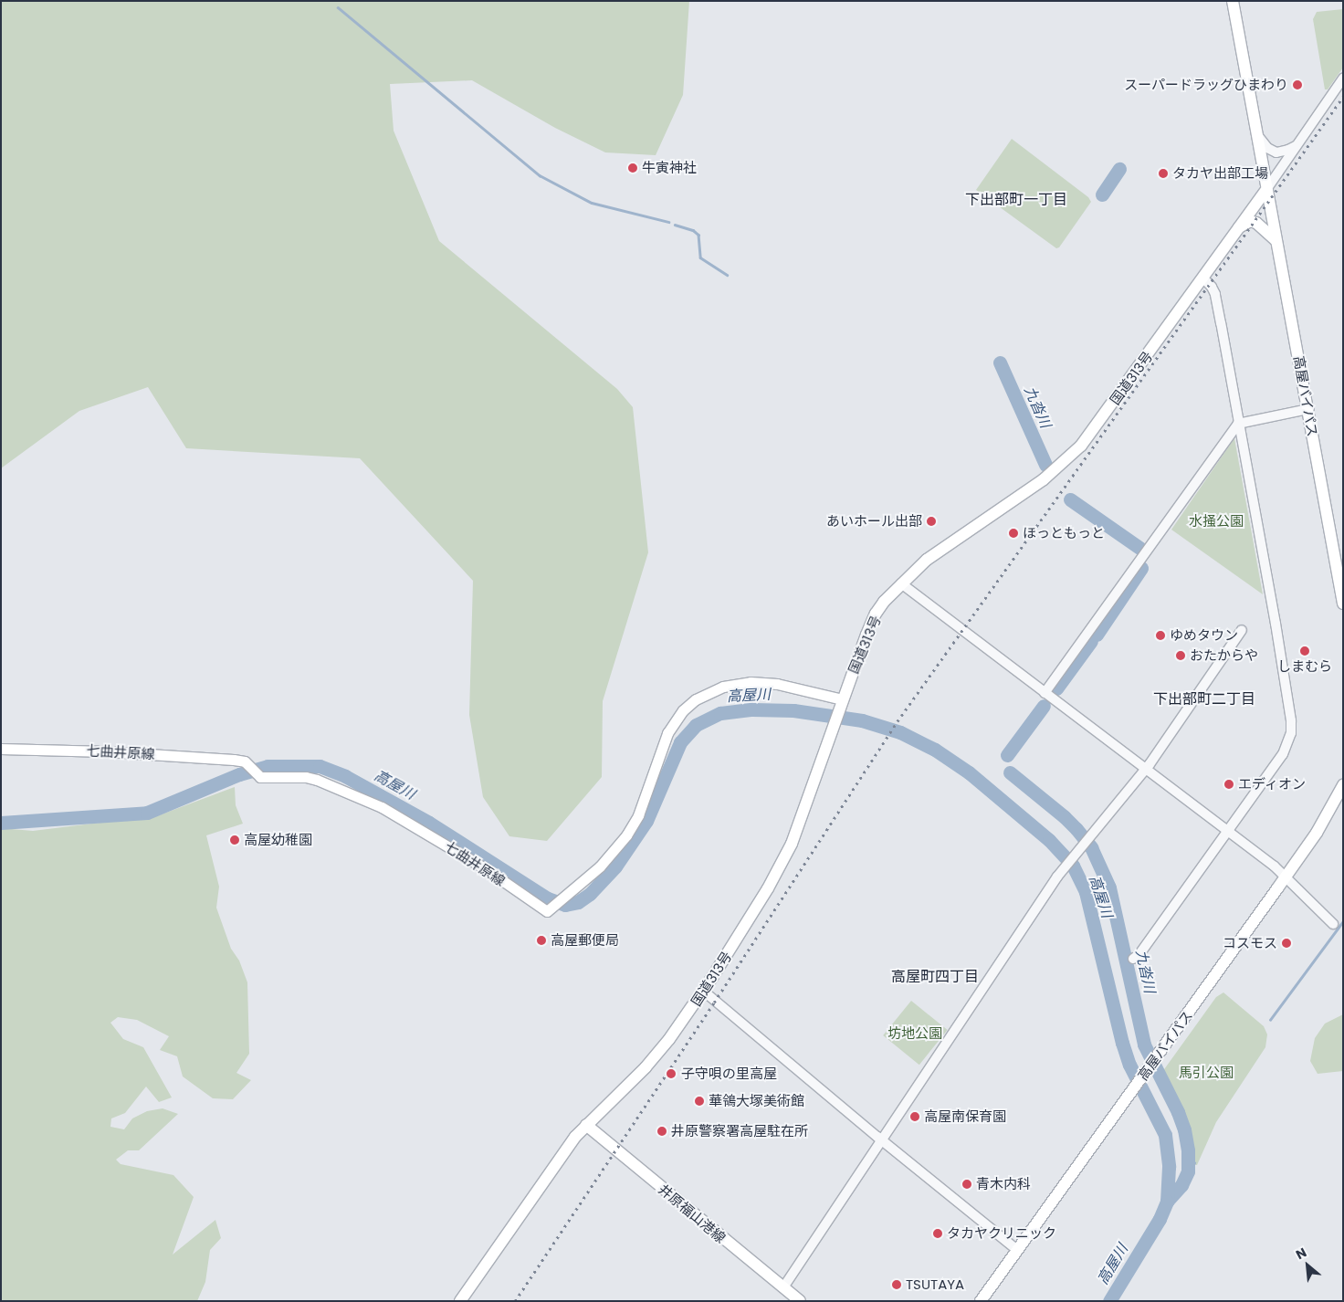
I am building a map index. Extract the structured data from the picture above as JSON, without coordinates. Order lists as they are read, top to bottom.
{
  "streets": {
    "main road": [
      "国道313号",
      "高屋バイパス",
      "七曲井原線",
      "井原福山港線"
    ]
  },
  "crossings": [
    ["国道313号", "高屋バイパス"],
    ["国道313号", "七曲井原線"],
    ["国道313号", "井原福山港線"]
  ],
  "districts": ["下出部町一丁目", "下出部町二丁目", "高屋町四丁目"],
  "water": ["九沓川", "高屋川"],
  "parks": ["水掻公園", "坊地公園", "馬引公園"],
  "places": [
    "スーパードラッグひまわり",
    "牛寅神社",
    "タカヤ出部工場",
    "あいホール出部",
    "ほっともっと",
    "ゆめタウン",
    "しまむら",
    "おたからや",
    "エディオン",
    "高屋幼稚園",
    "高屋郵便局",
    "コスモス",
    "子守唄の里高屋",
    "華鴒大塚美術館",
    "高屋南保育園",
    "井原警察署高屋駐在所",
    "青木内科",
    "タカヤクリニック",
    "TSUTAYA"
  ],
  "north": "top left"
}
